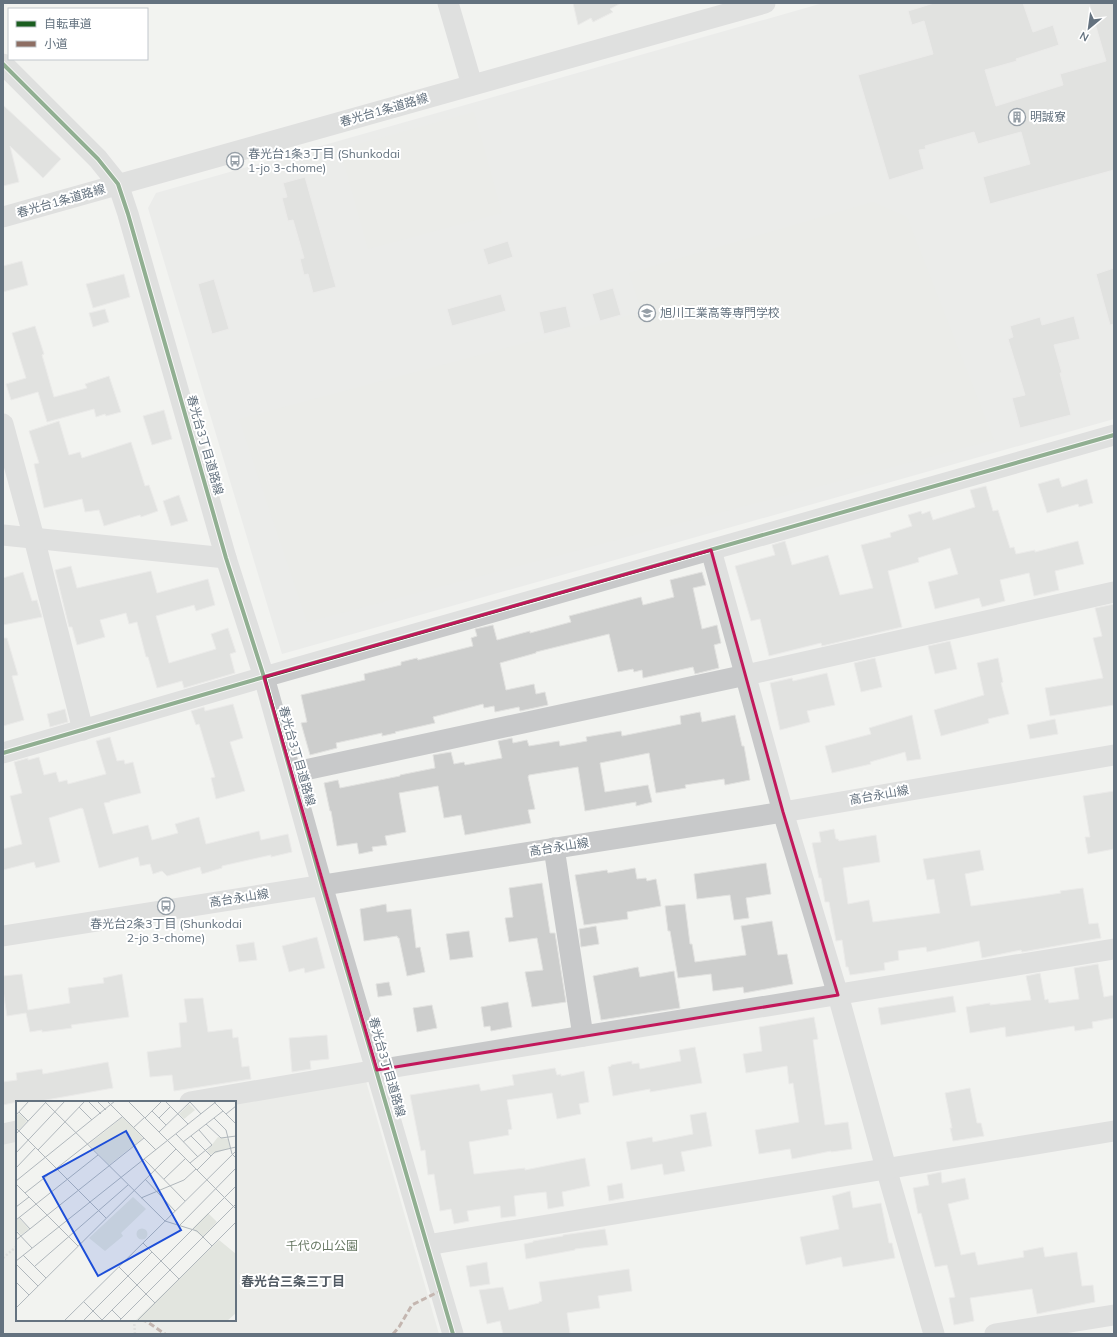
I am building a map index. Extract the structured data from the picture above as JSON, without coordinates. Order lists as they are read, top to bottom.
{
  "streets": {
    "street": ["春光台1条道路線", "春光台3丁目道路線", "高台永山線"]
  },
  "crossings": [
    ["春光台1条道路線", "春光台3丁目道路線"],
    ["春光台3丁目道路線", "高台永山線"]
  ],
  "districts": ["春光台三条三丁目"],
  "parks": ["千代の山公園"],
  "places": {
    "building": ["明誠寮"],
    "bus stop": ["春光台1条3丁目 (Shunkodai 1-jo 3-chome)", "春光台2条3丁目 (Shunkodai 2-jo 3-chome)"],
    "school or university": ["旭川工業高等専門学校"]
  },
  "legend": ["自転車道", "小道"],
  "north": "bottom left"
}
